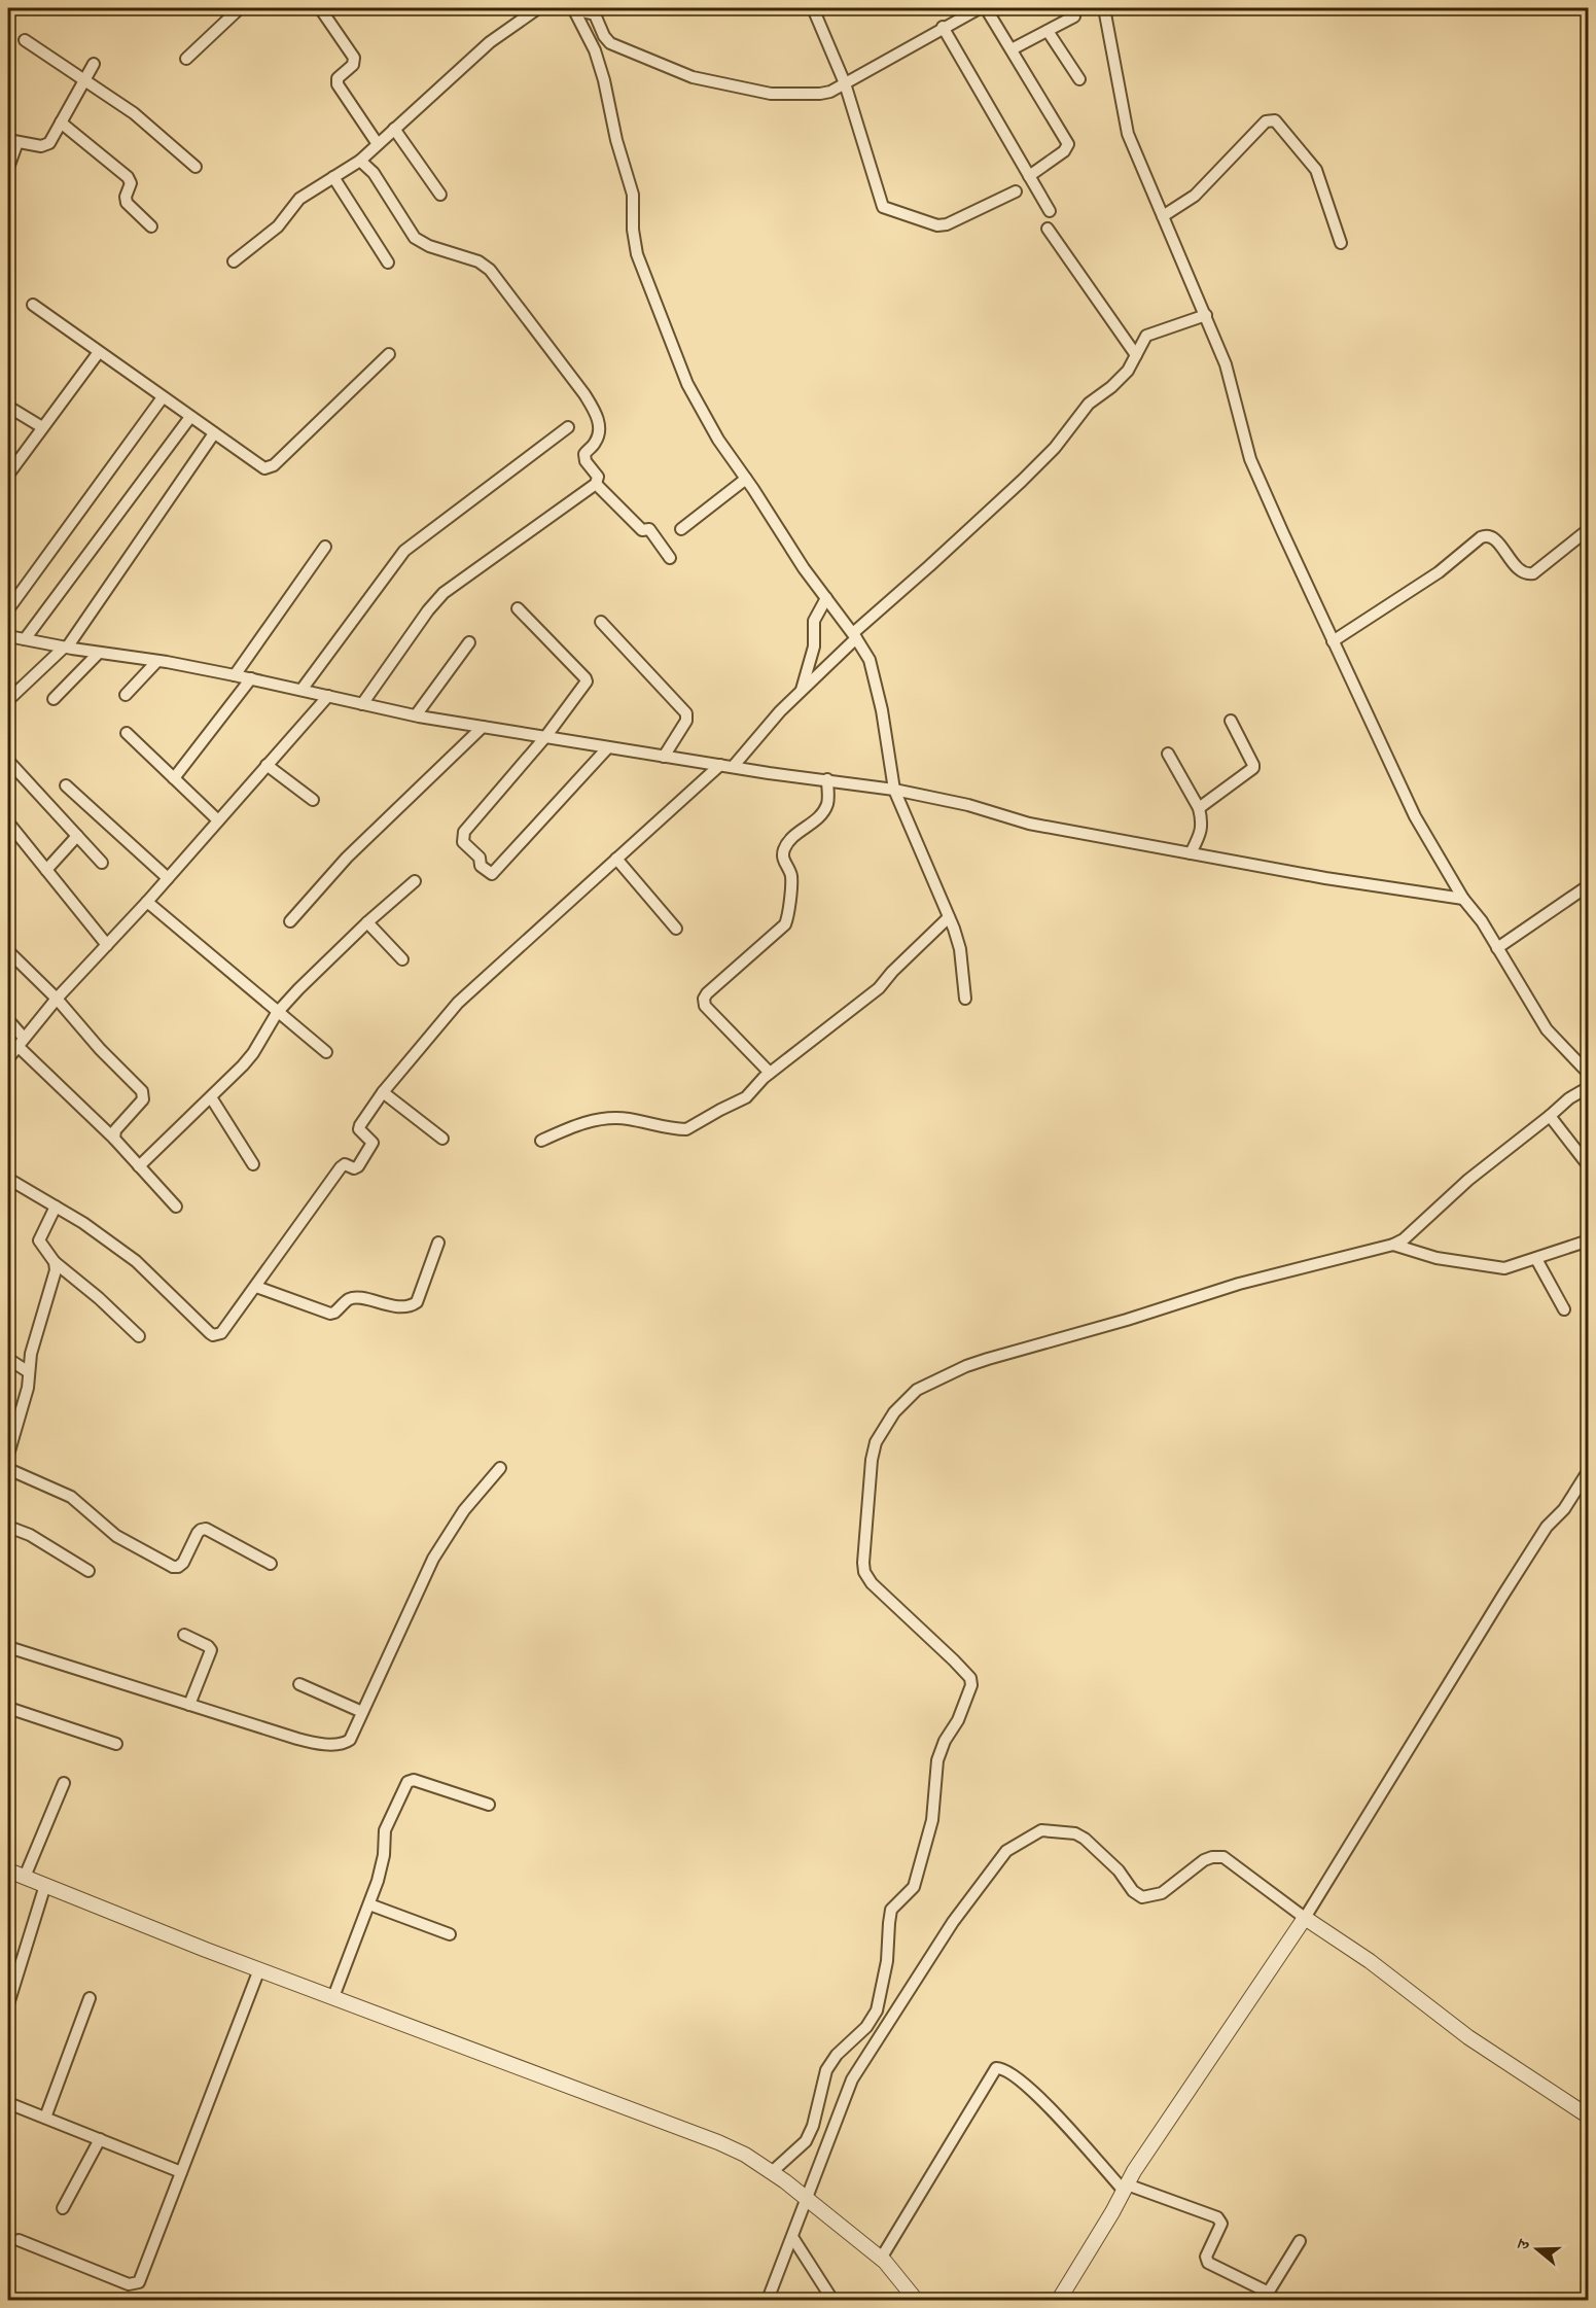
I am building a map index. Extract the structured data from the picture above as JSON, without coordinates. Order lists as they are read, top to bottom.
{
  "north": "left"
}
